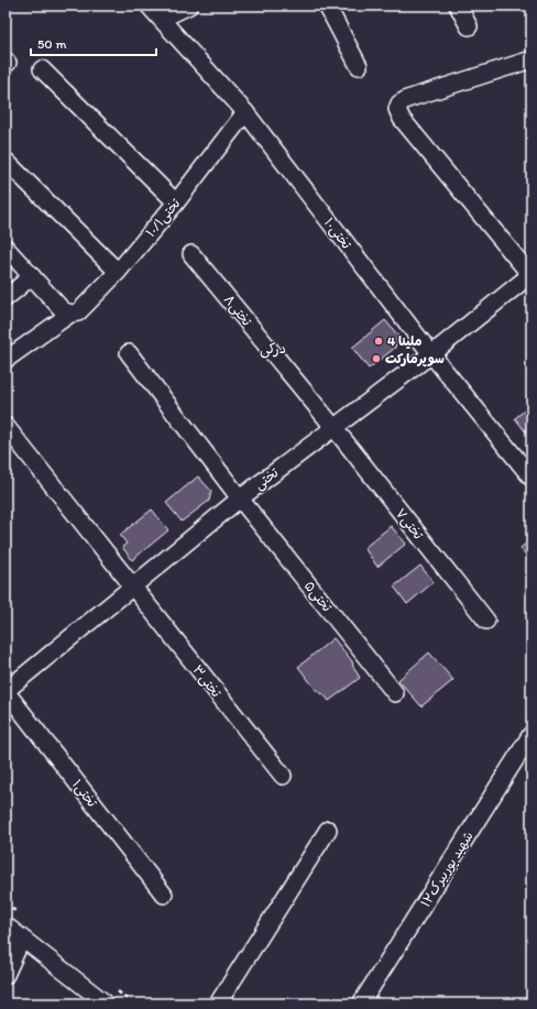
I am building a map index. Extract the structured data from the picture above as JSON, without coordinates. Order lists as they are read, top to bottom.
{
  "streets": {
    "street": [
      "تختی۱۰/۱",
      "تختی۱۰",
      "تختی۸",
      "تختی",
      "تختی۷",
      "تختی۵",
      "تختی۳",
      "تختی۱",
      "شهید پوربیرک۱۲"
    ]
  },
  "crossings": [
    ["تختی۱۰/۱", "تختی۱۰"],
    ["تختی۱۰", "تختی"],
    ["تختی۸", "تختی"],
    ["تختی۸", "تختی۷"],
    ["تختی", "تختی۷"],
    ["تختی", "تختی۵"],
    ["تختی", "تختی۳"],
    ["تختی", "تختی۱"]
  ],
  "districts": ["درکی"],
  "places": ["ملینا 4", "سوپرمارکت"],
  "scale_bar": "50 m"
}
